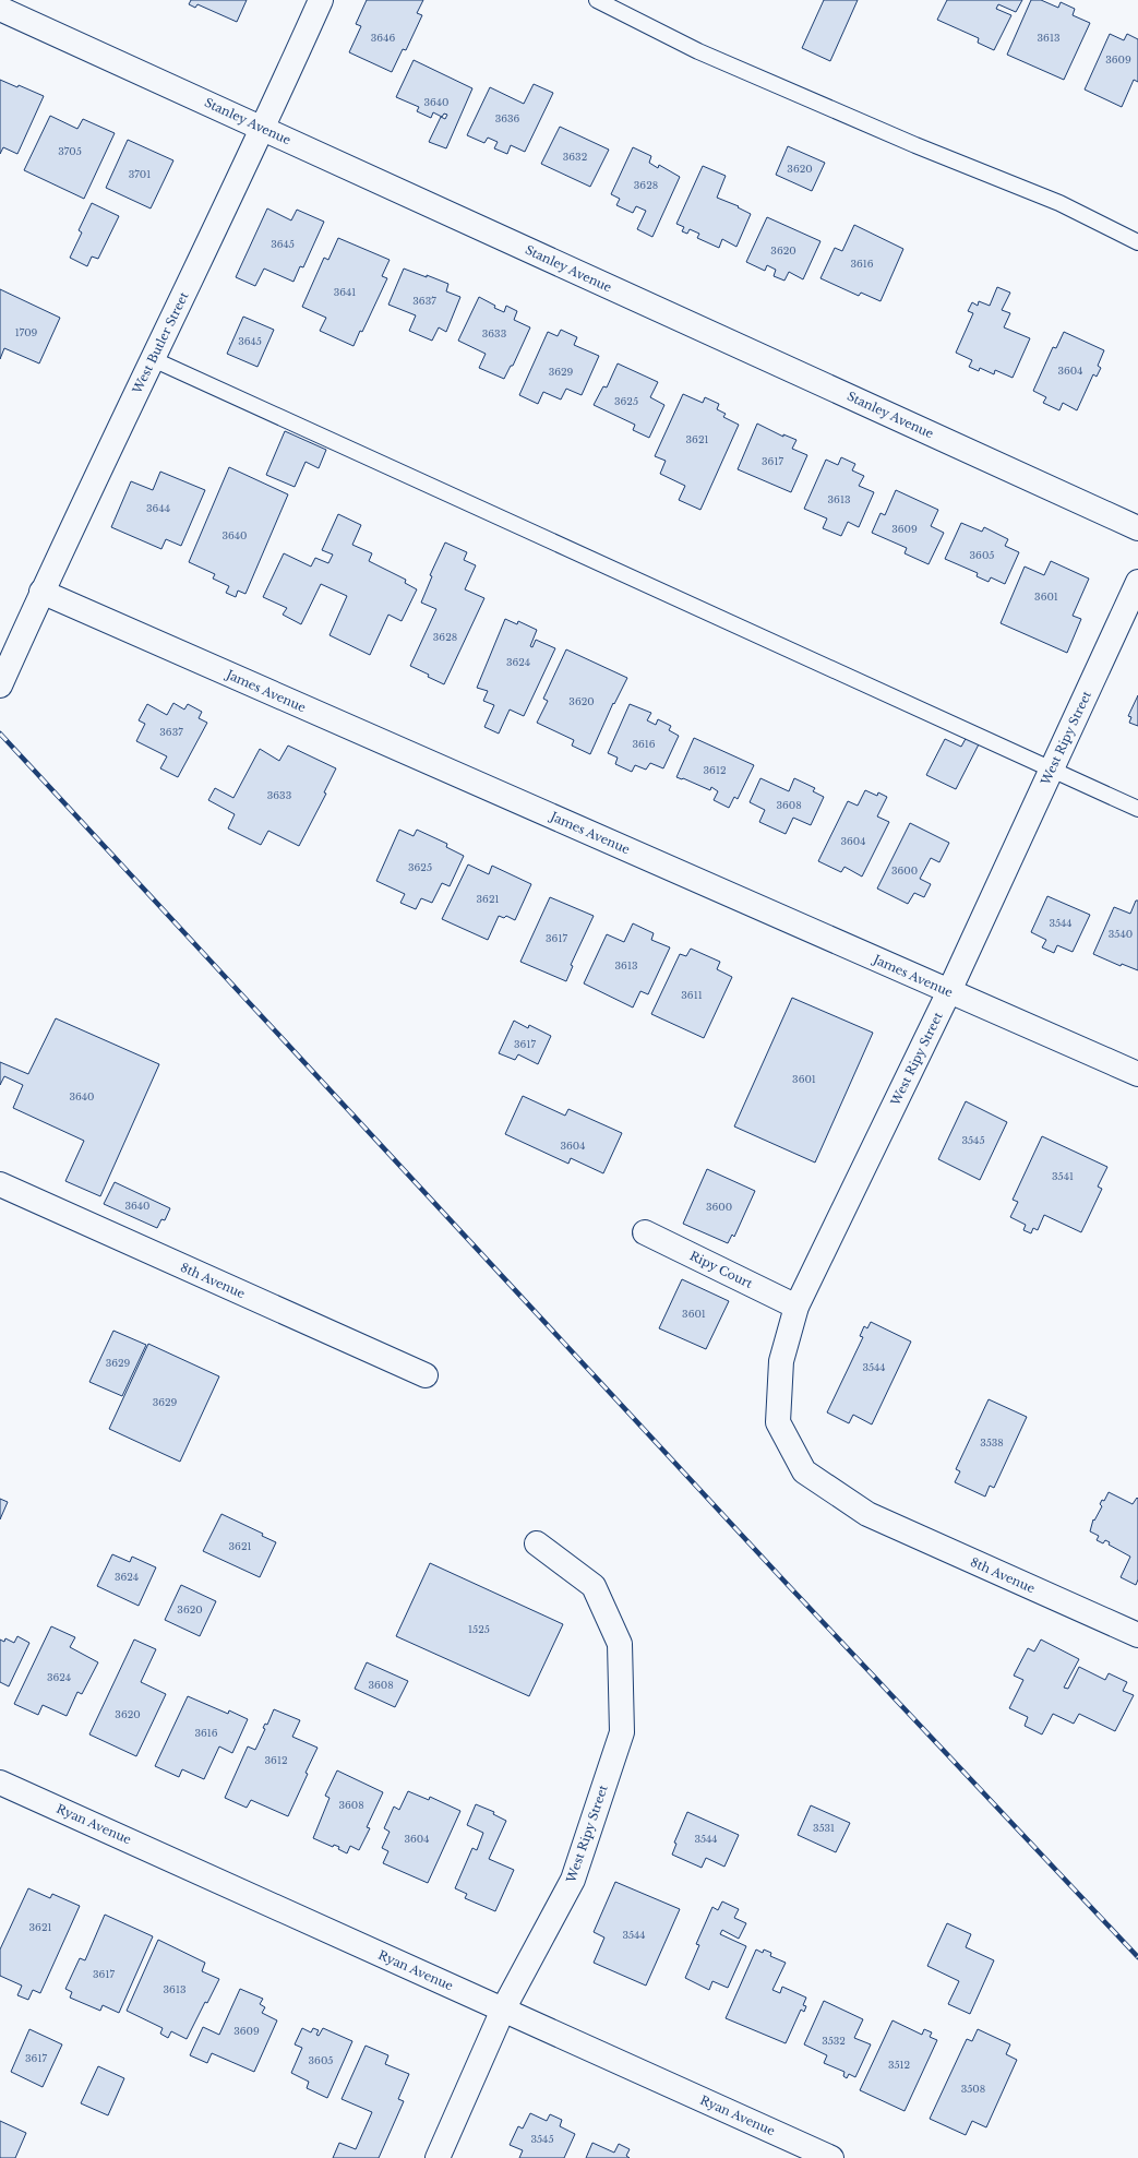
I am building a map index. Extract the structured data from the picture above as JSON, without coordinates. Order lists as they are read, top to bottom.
{
  "streets": {
    "street": [
      "Stanley Avenue",
      "West Butler Street",
      "James Avenue",
      "West Ripy Street",
      "Ripy Court",
      "8th Avenue",
      "Ryan Avenue"
    ]
  },
  "crossings": [
    ["Stanley Avenue", "West Butler Street"],
    ["West Butler Street", "James Avenue"],
    ["James Avenue", "West Ripy Street"],
    ["West Ripy Street", "Ripy Court"],
    ["West Ripy Street", "8th Avenue"],
    ["West Ripy Street", "Ryan Avenue"]
  ],
  "house_numbers": [
    "3646",
    "3613",
    "3609",
    "3640",
    "3636",
    "3705",
    "3632",
    "3620",
    "3701",
    "3628",
    "3645",
    "3620",
    "3616",
    "3641",
    "3637",
    "1709",
    "3633",
    "3645",
    "3604",
    "3629",
    "3625",
    "3621",
    "3617",
    "3613",
    "3644",
    "3609",
    "3640",
    "3605",
    "3601",
    "3628",
    "3624",
    "3620",
    "3637",
    "3616",
    "3612",
    "3633",
    "3608",
    "3604",
    "3625",
    "3600",
    "3621",
    "3544",
    "3540",
    "3617",
    "3613",
    "3611",
    "3617",
    "3601",
    "3640",
    "3545",
    "3604",
    "3541",
    "3640",
    "3600",
    "3601",
    "3629",
    "3544",
    "3629",
    "3538",
    "3621",
    "3624",
    "3620",
    "1525",
    "3624",
    "3608",
    "3620",
    "3616",
    "3612",
    "3608",
    "3531",
    "3604",
    "3544",
    "3621",
    "3544",
    "3617",
    "3613",
    "3609",
    "3532",
    "3617",
    "3605",
    "3512",
    "3508",
    "3545"
  ]
}
